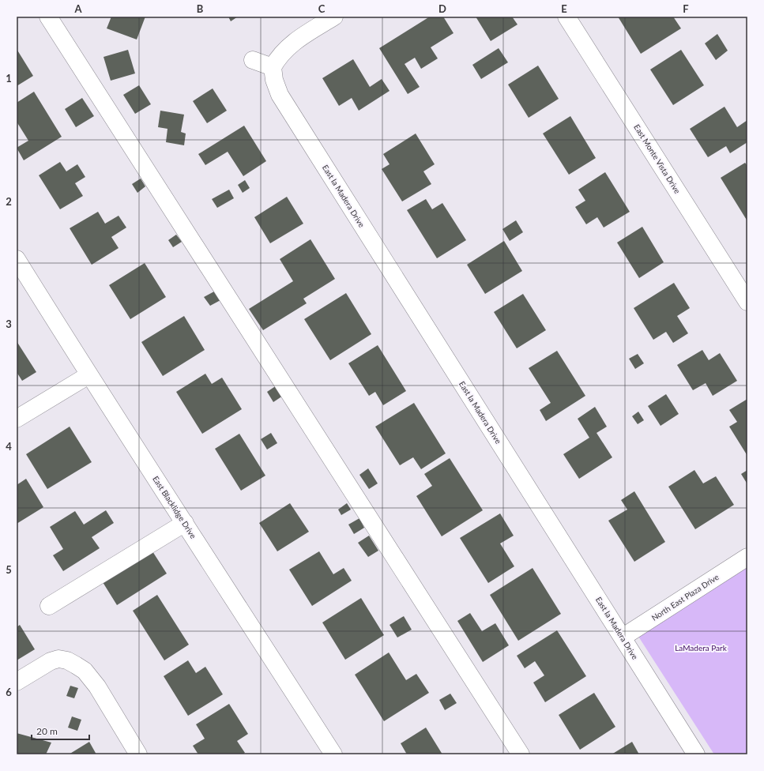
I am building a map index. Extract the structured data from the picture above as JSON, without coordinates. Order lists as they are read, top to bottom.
{
  "streets": {
    "street": [
      "East Monte Vista Drive",
      "East la Madera Drive",
      "East Blacklidge Drive",
      "North East Plaza Drive"
    ]
  },
  "crossings": [
    ["East la Madera Drive", "North East Plaza Drive"]
  ],
  "parks": ["LaMadera Park"],
  "scale_bar": "20 m",
  "grid": {
    "columns": [
      "A",
      "B",
      "C",
      "D",
      "E",
      "F"
    ],
    "rows": [
      "1",
      "2",
      "3",
      "4",
      "5",
      "6"
    ]
  }
}
